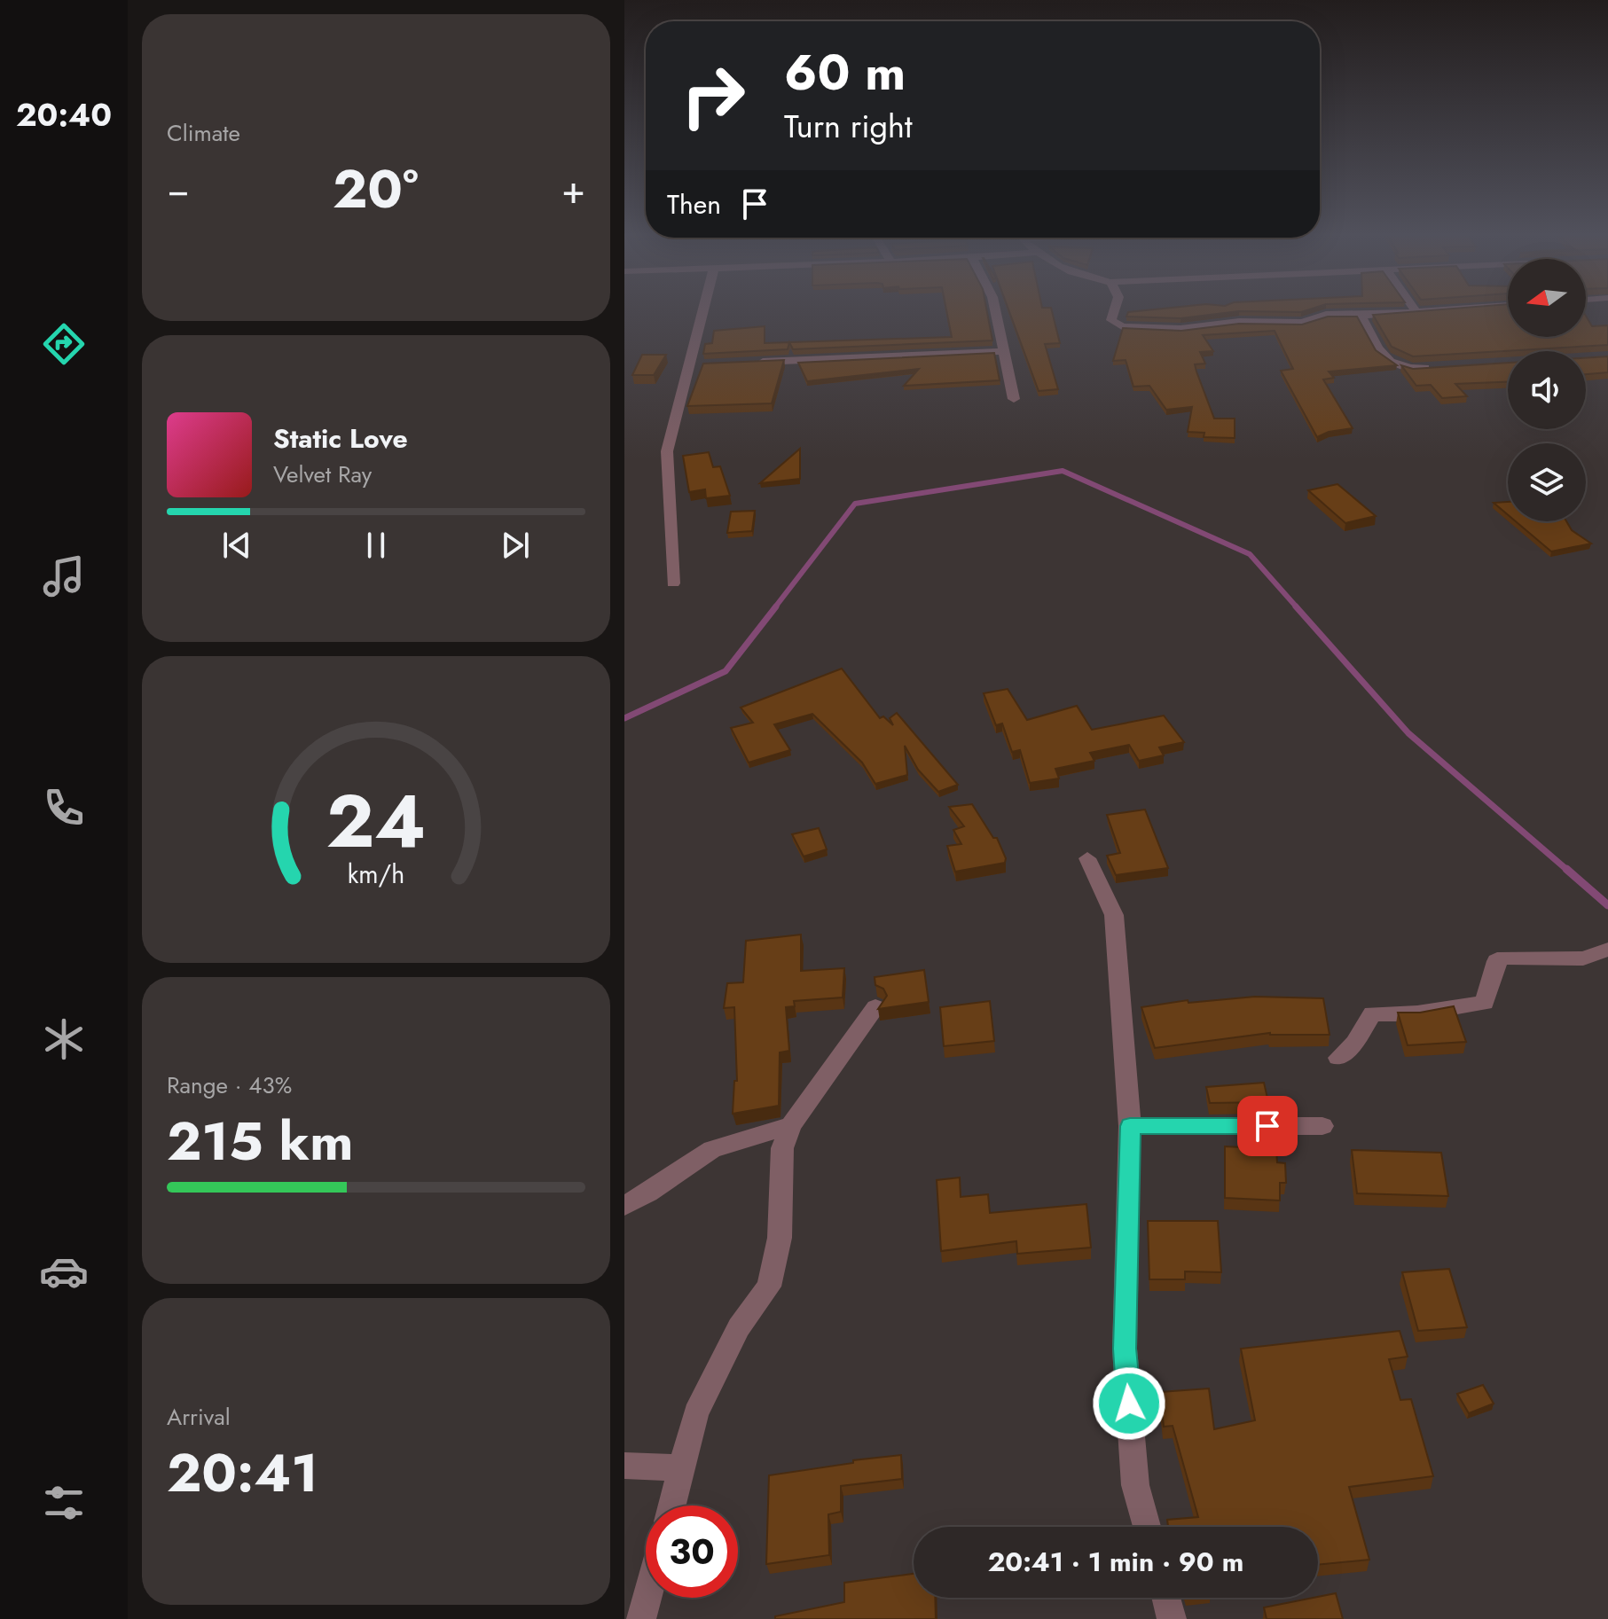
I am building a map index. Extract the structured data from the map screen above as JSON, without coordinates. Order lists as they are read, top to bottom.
{
  "north": "left",
  "page": {
    "tabs": "20:40",
    "tile": [
      "Climate",
      ["Range · 43%", "215 km"],
      ["Arrival", "20:41"]
    ],
    "turn": ["60 m", "Turn right"],
    "heat": ["−", "20°", "+"],
    "then": "Then",
    "song": ["Static Love", "Velvet Ray"],
    "limit": "30",
    "trip": "20:41 · 1 min · 90 m",
    "gauge": ["24", "km/h"]
  }
}
